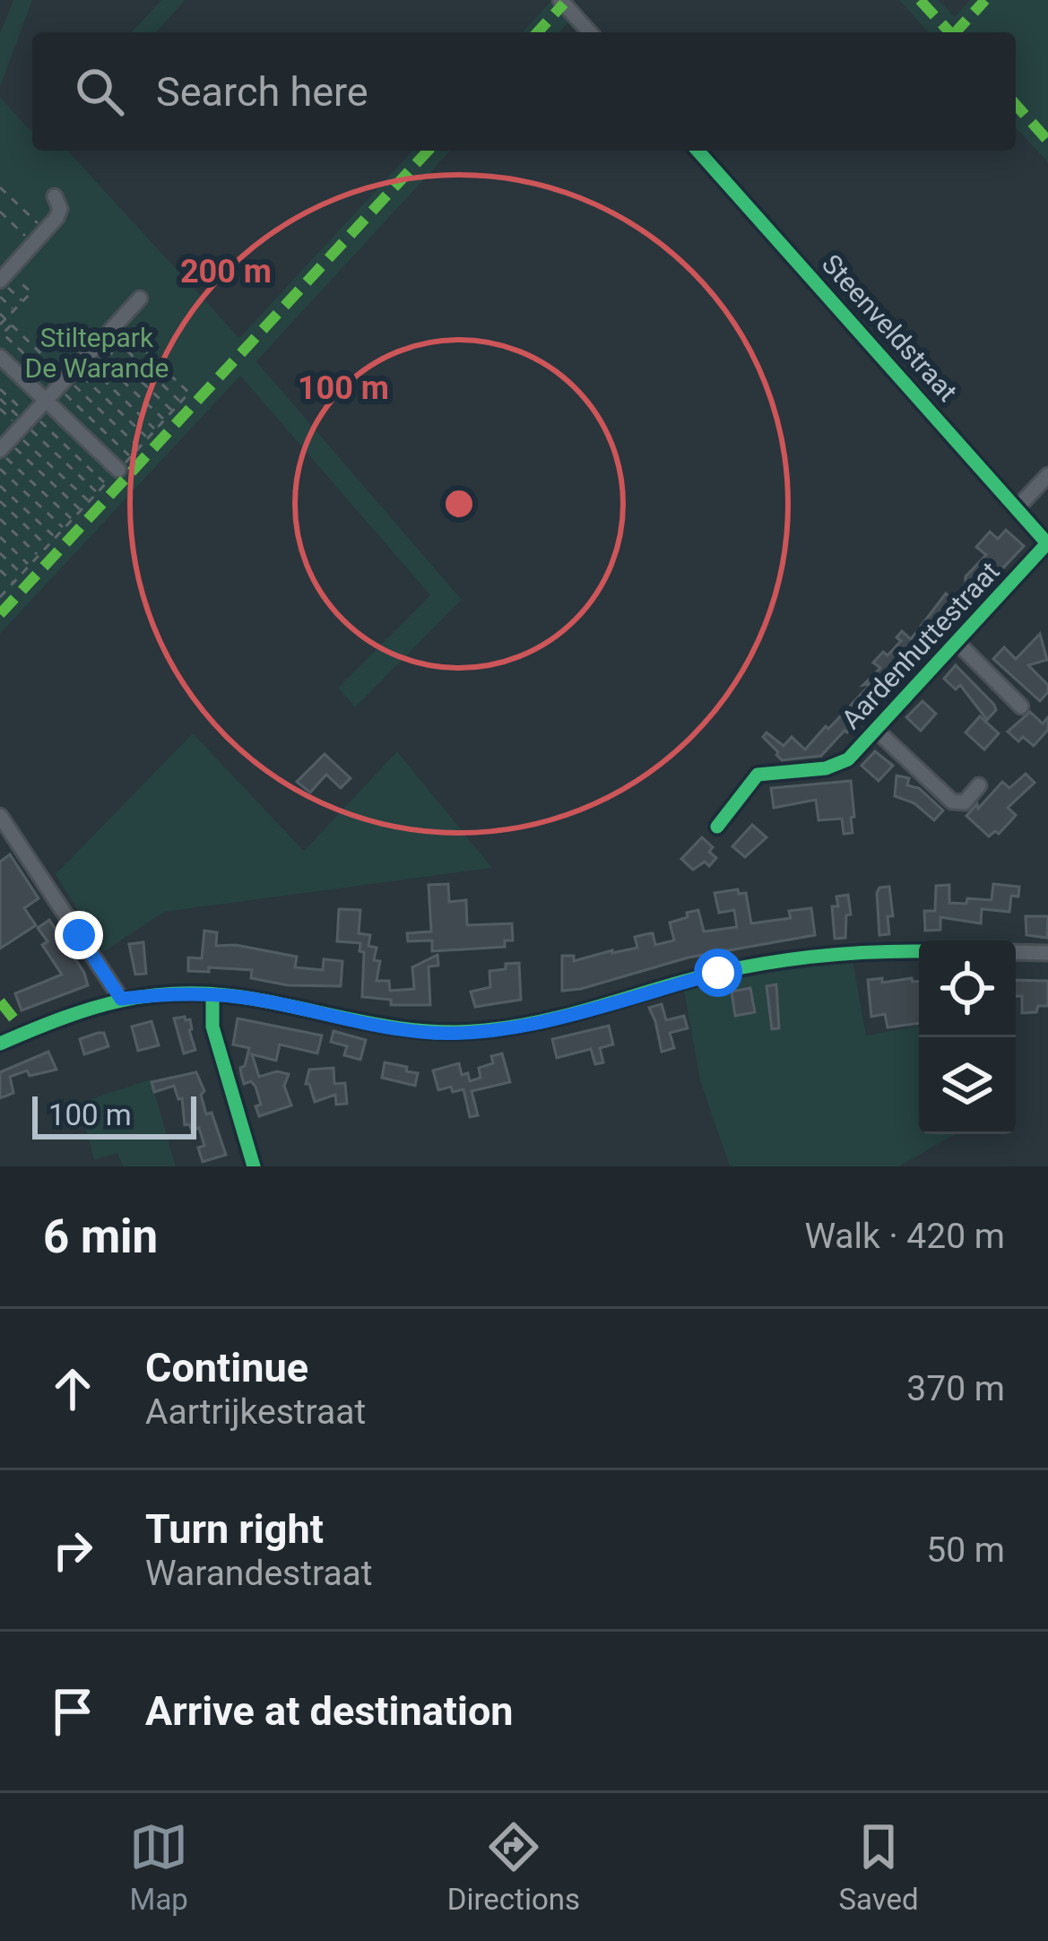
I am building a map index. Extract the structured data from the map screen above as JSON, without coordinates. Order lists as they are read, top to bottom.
{
  "streets": {
    "street": ["Steenveldstraat", "Aardenhuttestraat"]
  },
  "crossings": [
    ["Steenveldstraat", "Aardenhuttestraat"]
  ],
  "parks": ["Stiltepark De Warande"],
  "scale_bar": "100 m",
  "page": {
    "search": "Search here",
    "scale": "100 m",
    "heading": ["6 min", "Walk · 420 m"],
    "list": [
      ["Continue", "Aartrijkestraat", "370 m"],
      ["Turn right", "Warandestraat", "50 m"],
      "Arrive at destination"
    ],
    "nav": ["Map", "Directions", "Saved"]
  },
  "rings": ["200 m", "100 m"]
}
